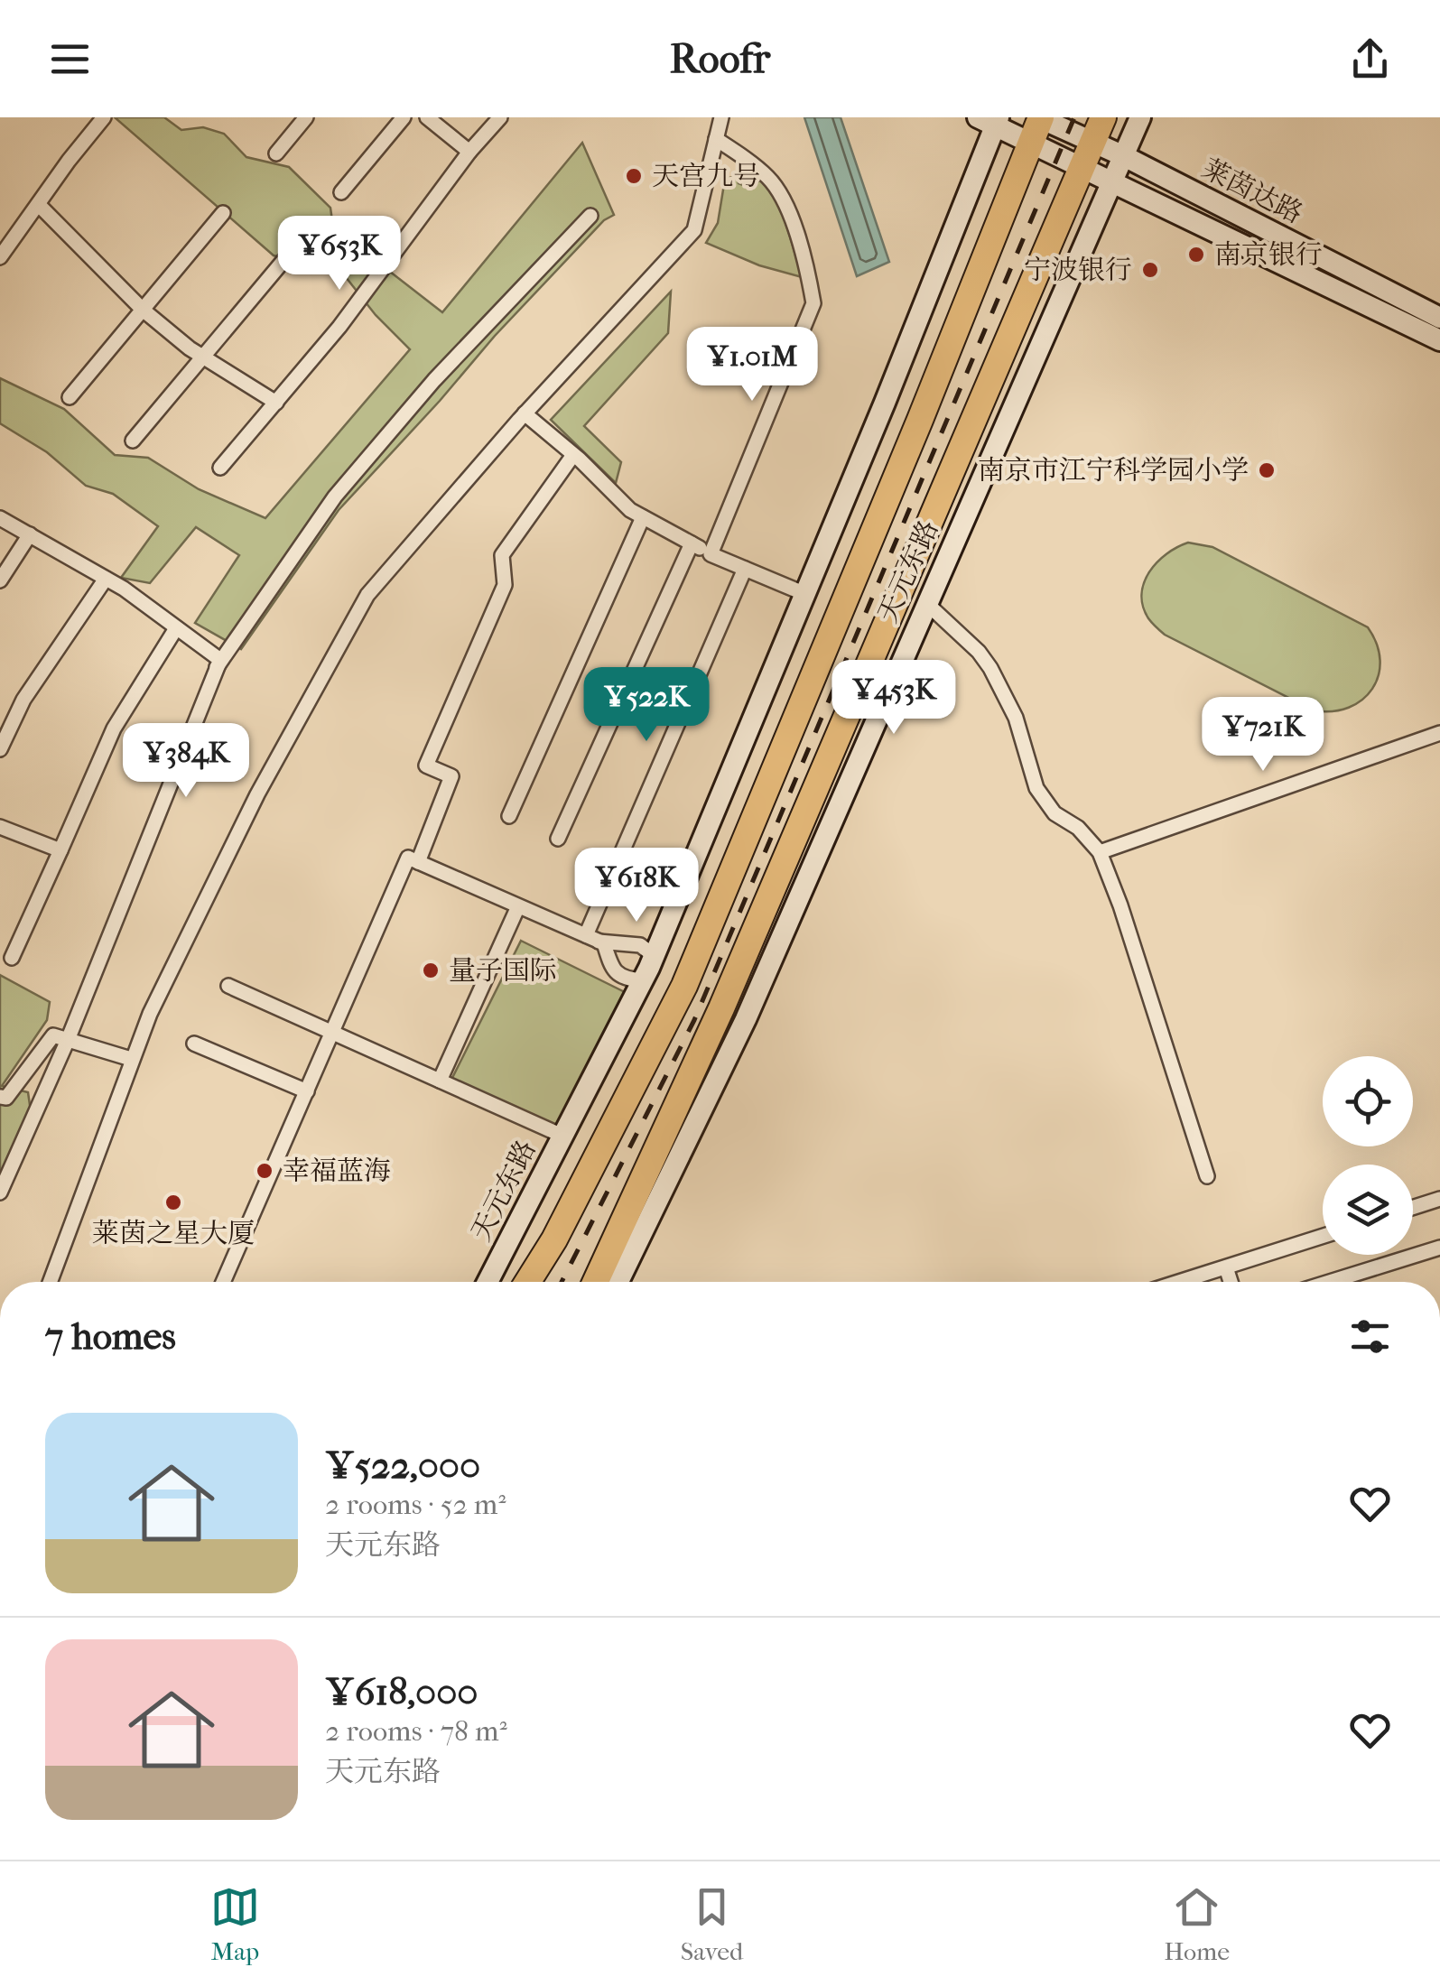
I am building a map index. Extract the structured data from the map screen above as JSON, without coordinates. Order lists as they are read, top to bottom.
{
  "streets": {
    "highway": ["天元东路"],
    "street": ["莱茵达路"]
  },
  "crossings": [
    ["莱茵达路", "天元东路"]
  ],
  "places": [
    "天宫九号",
    "南京银行",
    "宁波银行",
    "南京市江宁科学园小学",
    "量子国际",
    "幸福蓝海",
    "莱茵之星大厦"
  ],
  "page": {
    "header": "Roofr",
    "price": [
      "¥653K",
      "¥1.01M",
      "¥453K",
      "¥522K",
      "¥721K",
      "¥384K",
      "¥618K"
    ],
    "heading": "7 homes",
    "list": [
      {
        "name": "¥522,000",
        "note": "2 rooms · 52 m² · 天元东路"
      },
      {
        "name": "¥618,000",
        "note": "2 rooms · 78 m² · 天元东路"
      }
    ],
    "tabs": ["Map", "Saved", "Home"]
  }
}
